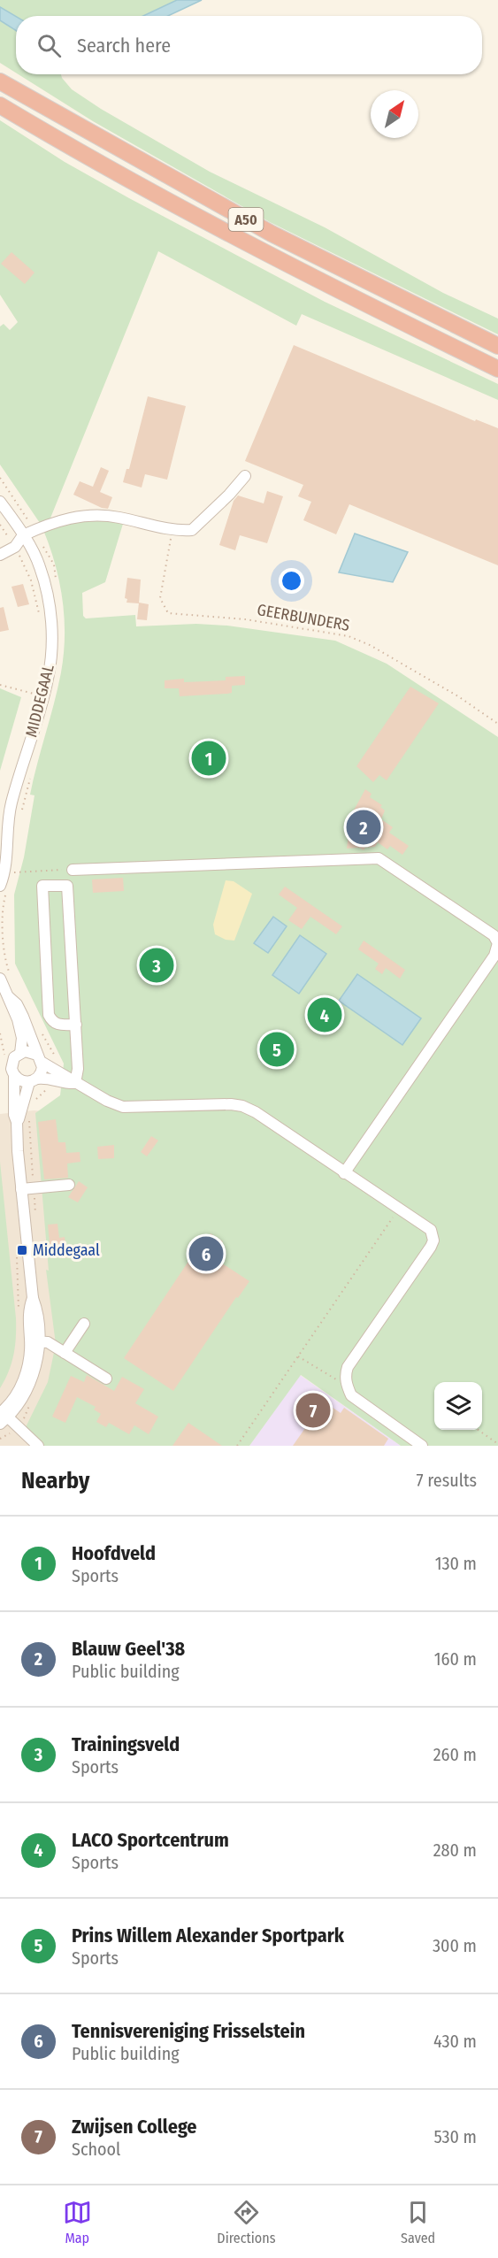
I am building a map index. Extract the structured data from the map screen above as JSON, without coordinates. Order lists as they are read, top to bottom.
{
  "streets": {
    "highway": ["A50"],
    "street": ["MIDDEGAAL"],
    "path": ["GEERBUNDERS"]
  },
  "places": {
    "transit": ["Middegaal"]
  },
  "north": "top right",
  "page": {
    "search": "Search here",
    "pins": [
      "1",
      "2",
      "3",
      "4",
      "5",
      "6",
      "7"
    ],
    "heading": ["Nearby", "7 results"],
    "list": [
      {
        "mark": "1",
        "name": "Hoofdveld",
        "note": "Sports",
        "value": "130 m"
      },
      {
        "mark": "2",
        "name": "Blauw Geel'38",
        "note": "Public building",
        "value": "160 m"
      },
      {
        "mark": "3",
        "name": "Trainingsveld",
        "note": "Sports",
        "value": "260 m"
      },
      {
        "mark": "4",
        "name": "LACO Sportcentrum",
        "note": "Sports",
        "value": "280 m"
      },
      {
        "mark": "5",
        "name": "Prins Willem Alexander Sportpark",
        "note": "Sports",
        "value": "300 m"
      },
      {
        "mark": "6",
        "name": "Tennisvereniging Frisselstein",
        "note": "Public building",
        "value": "430 m"
      },
      {
        "mark": "7",
        "name": "Zwijsen College",
        "note": "School",
        "value": "530 m"
      }
    ],
    "nav": ["Map", "Directions", "Saved"]
  }
}
